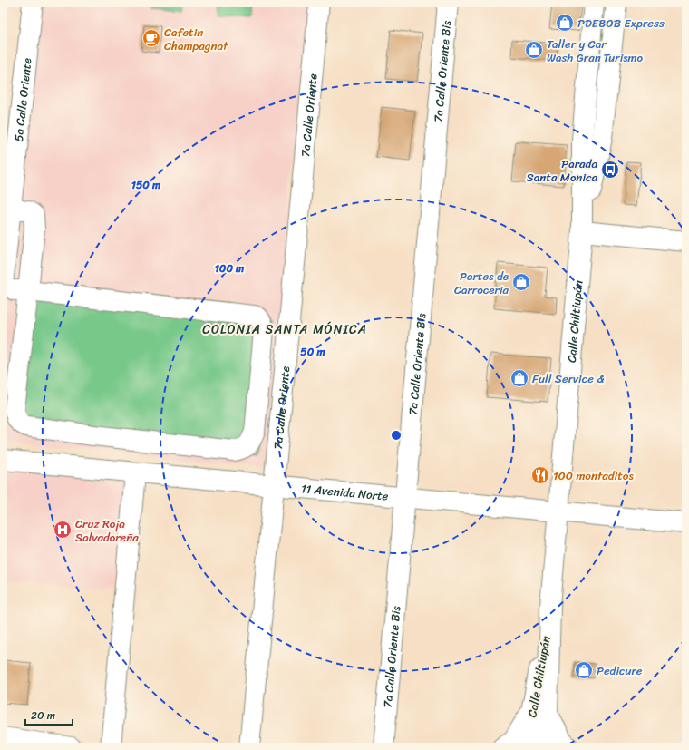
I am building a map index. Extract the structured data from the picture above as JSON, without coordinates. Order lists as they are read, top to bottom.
{
  "streets": {
    "street": [
      "7a Calle Oriente Bis",
      "5a Calle Oriente",
      "7a Calle Oriente",
      "Calle Chiltiupán",
      "11 Avenida Norte"
    ]
  },
  "crossings": [
    ["7a Calle Oriente Bis", "11 Avenida Norte"],
    ["7a Calle Oriente", "11 Avenida Norte"],
    ["Calle Chiltiupán", "11 Avenida Norte"]
  ],
  "districts": ["COLONIA SANTA MÓNICA"],
  "places": {
    "shop": [
      "PDEBOB Express",
      "Taller y Car Wash Gran Turismo",
      "Partes de Carroceria",
      "Full Service &",
      "Pedicure"
    ],
    "cafe": ["Cafetin Champagnat"],
    "bus stop": ["Parada Santa Monica"],
    "restaurant": ["100 montaditos"],
    "hospital": ["Cruz Roja Salvadoreña"]
  },
  "scale_bar": "20 m",
  "rings": ["150 m", "100 m", "50 m"]
}
